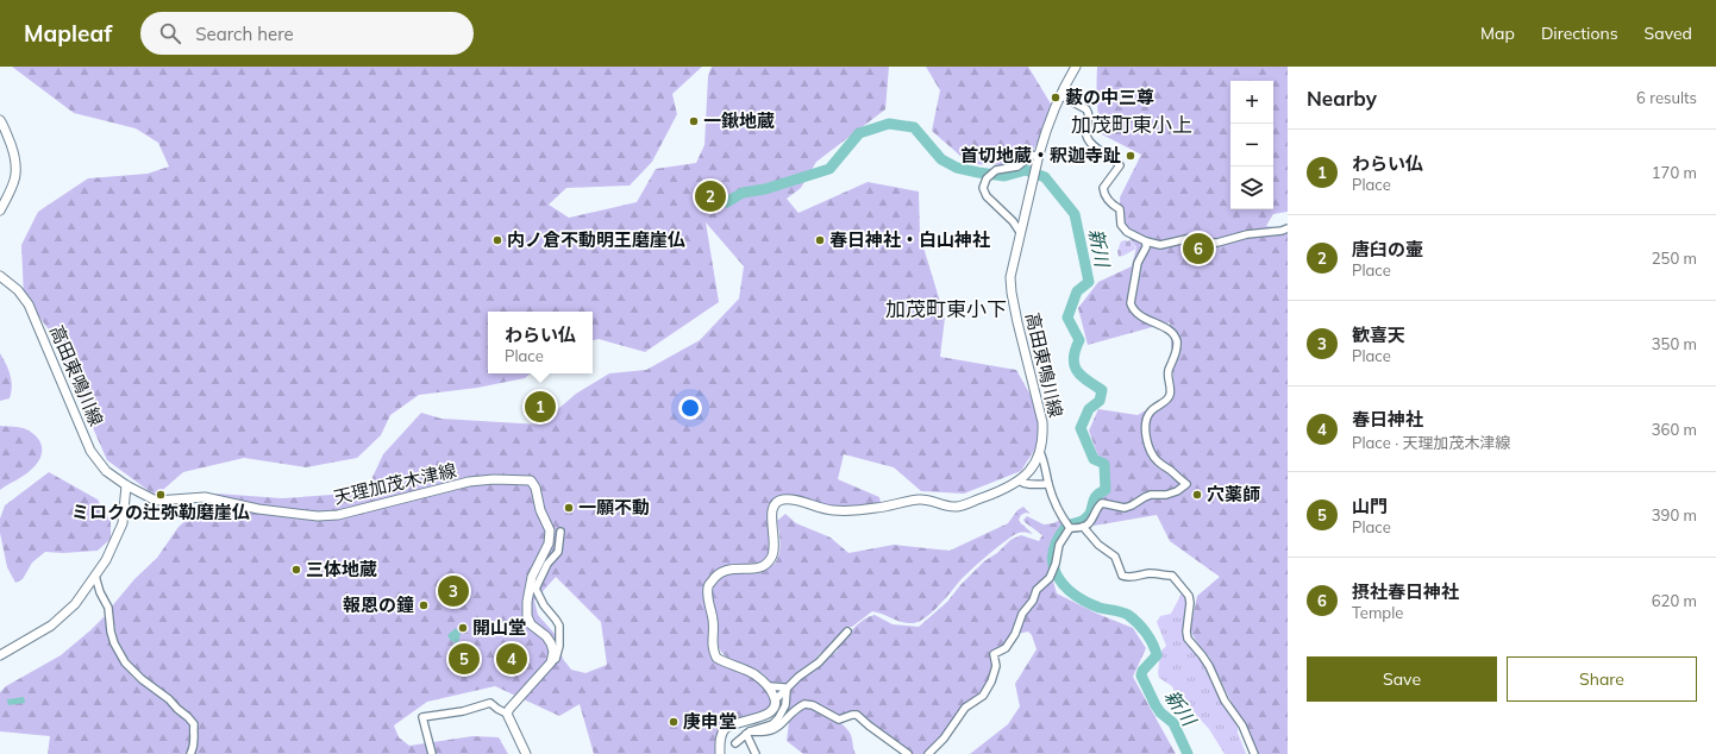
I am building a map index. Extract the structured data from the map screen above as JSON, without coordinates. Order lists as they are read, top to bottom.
{
  "streets": {
    "main road": ["高田東鳴川線", "天理加茂木津線"]
  },
  "crossings": [
    ["高田東鳴川線", "天理加茂木津線"]
  ],
  "districts": ["加茂町東小上", "加茂町東小下"],
  "water": ["新川"],
  "places": [
    "藪の中三尊",
    "一鍬地蔵",
    "首切地蔵・釈迦寺趾",
    "内ノ倉不動明王磨崖仏",
    "春日神社・白山神社",
    "ミロクの辻弥勒磨崖仏",
    "穴薬師",
    "一願不動",
    "三体地蔵",
    "報恩の鐘",
    "開山堂",
    "庚申堂"
  ],
  "page": {
    "header": "Mapleaf",
    "search": "Search here",
    "nav": ["Map", "Directions", "Saved"],
    "heading": ["Nearby", "6 results"],
    "map_buttons": ["+", "−"],
    "list": [
      {
        "mark": "1",
        "name": "わらい仏",
        "note": "Place",
        "value": "170 m"
      },
      {
        "mark": "2",
        "name": "唐臼の壷",
        "note": "Place",
        "value": "250 m"
      },
      {
        "mark": "3",
        "name": "歓喜天",
        "note": "Place",
        "value": "350 m"
      },
      {
        "mark": "4",
        "name": "春日神社",
        "note": "Place · 天理加茂木津線",
        "value": "360 m"
      },
      {
        "mark": "5",
        "name": "山門",
        "note": "Place",
        "value": "390 m"
      },
      {
        "mark": "6",
        "name": "摂社春日神社",
        "note": "Temple",
        "value": "620 m"
      }
    ],
    "pins": [
      "2",
      "6",
      "1",
      "3",
      "4",
      "5"
    ],
    "popup": ["わらい仏", "Place"],
    "buttons": ["Save", "Share"]
  }
}
